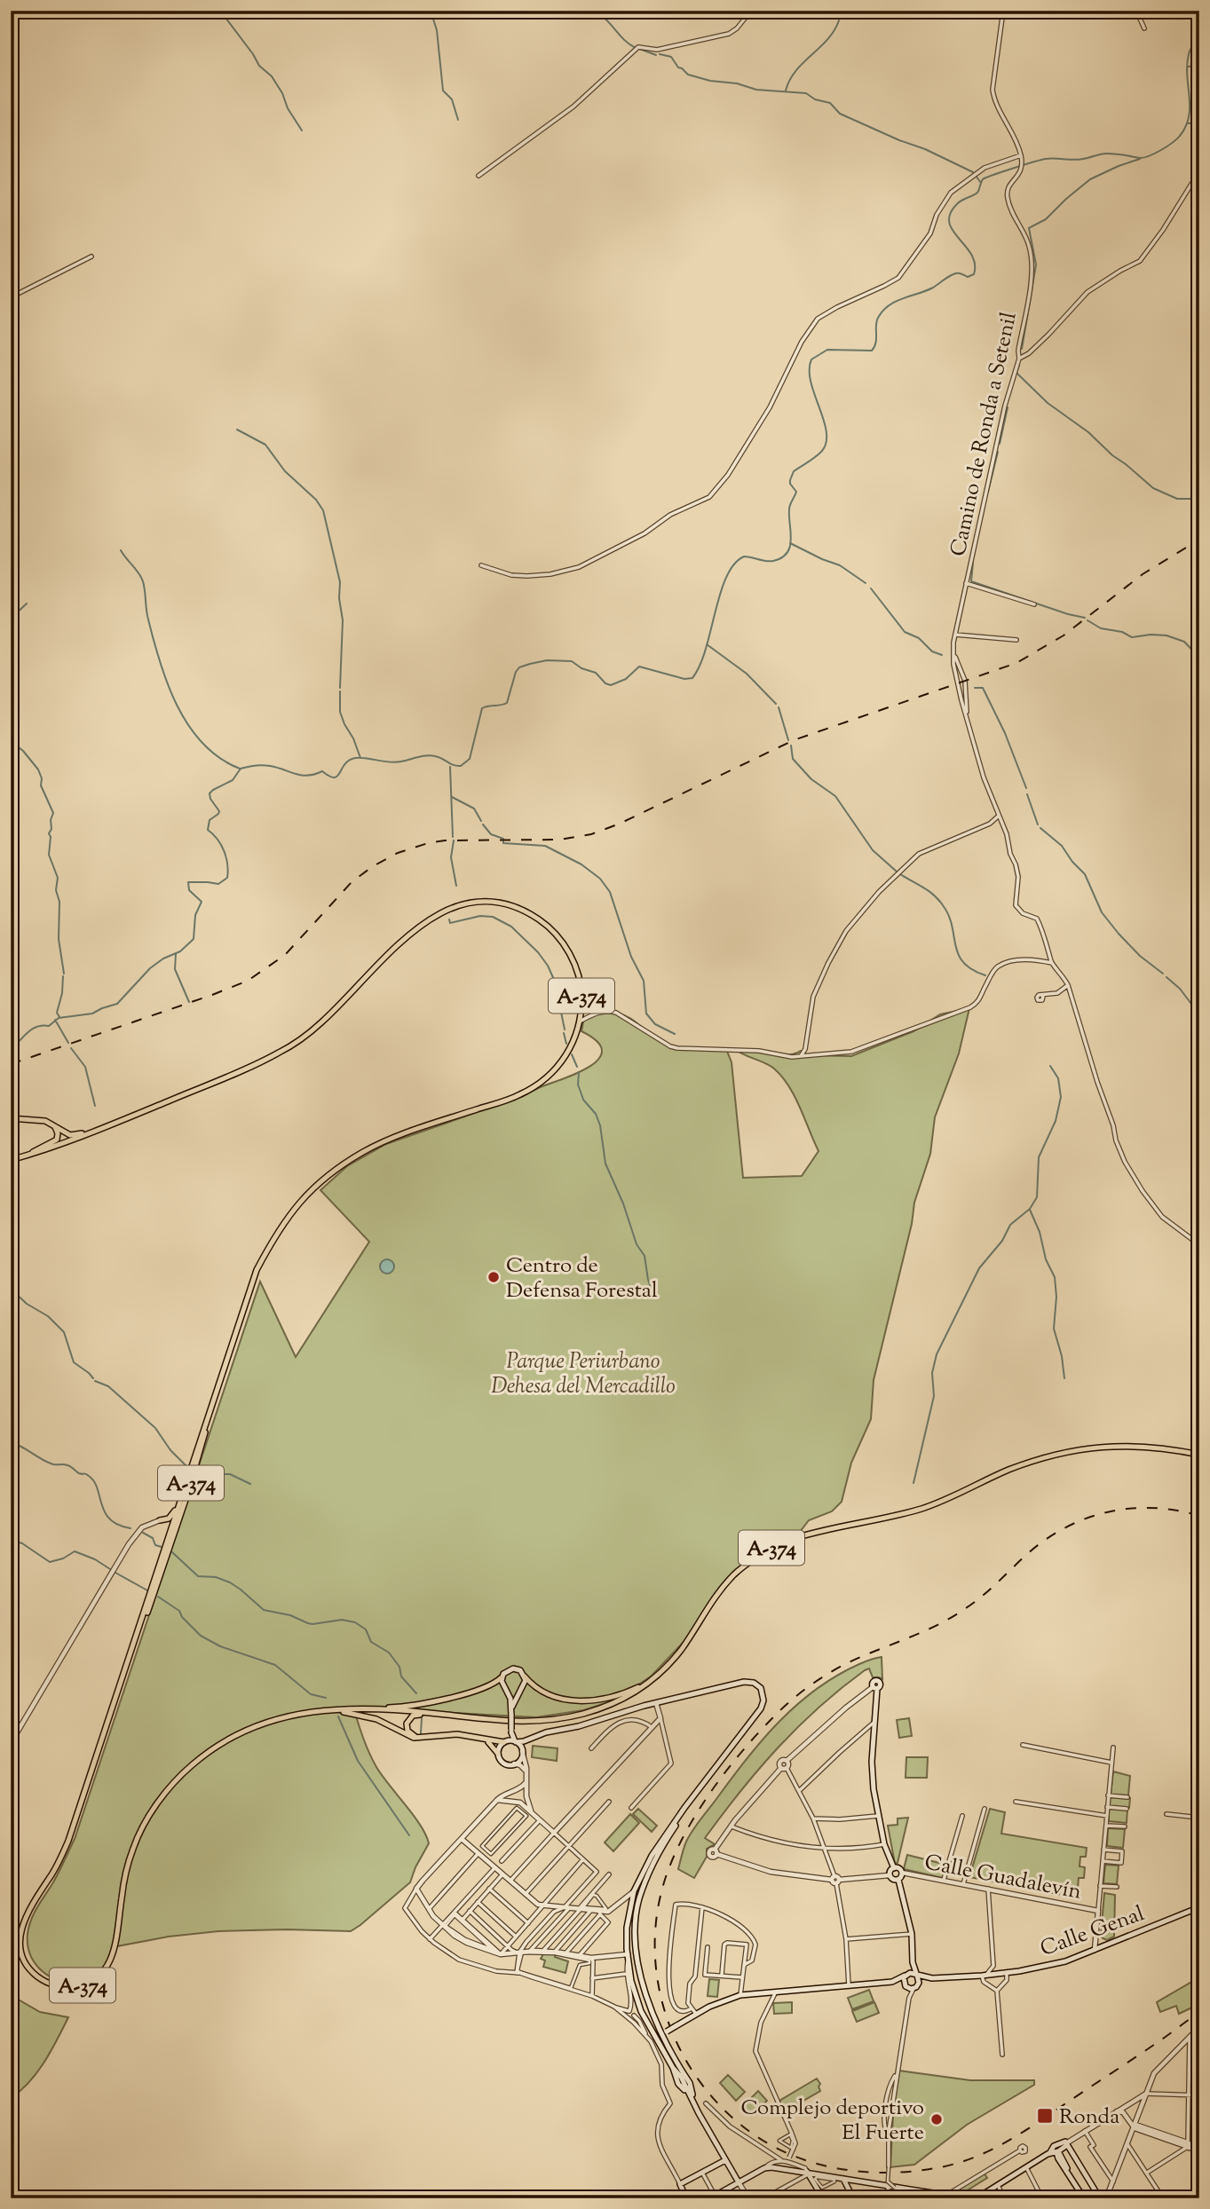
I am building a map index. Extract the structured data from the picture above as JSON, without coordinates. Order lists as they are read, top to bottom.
{
  "streets": {
    "main road": ["A-374", "Calle Genal"],
    "street": ["Camino de Ronda a Setenil", "Calle Guadalevín"]
  },
  "parks": ["Parque Periurbano Dehesa del Mercadillo"],
  "places": {
    "other": ["Centro de Defensa Forestal", "Complejo deportivo El Fuerte"],
    "transit": ["Ronda"]
  }
}
